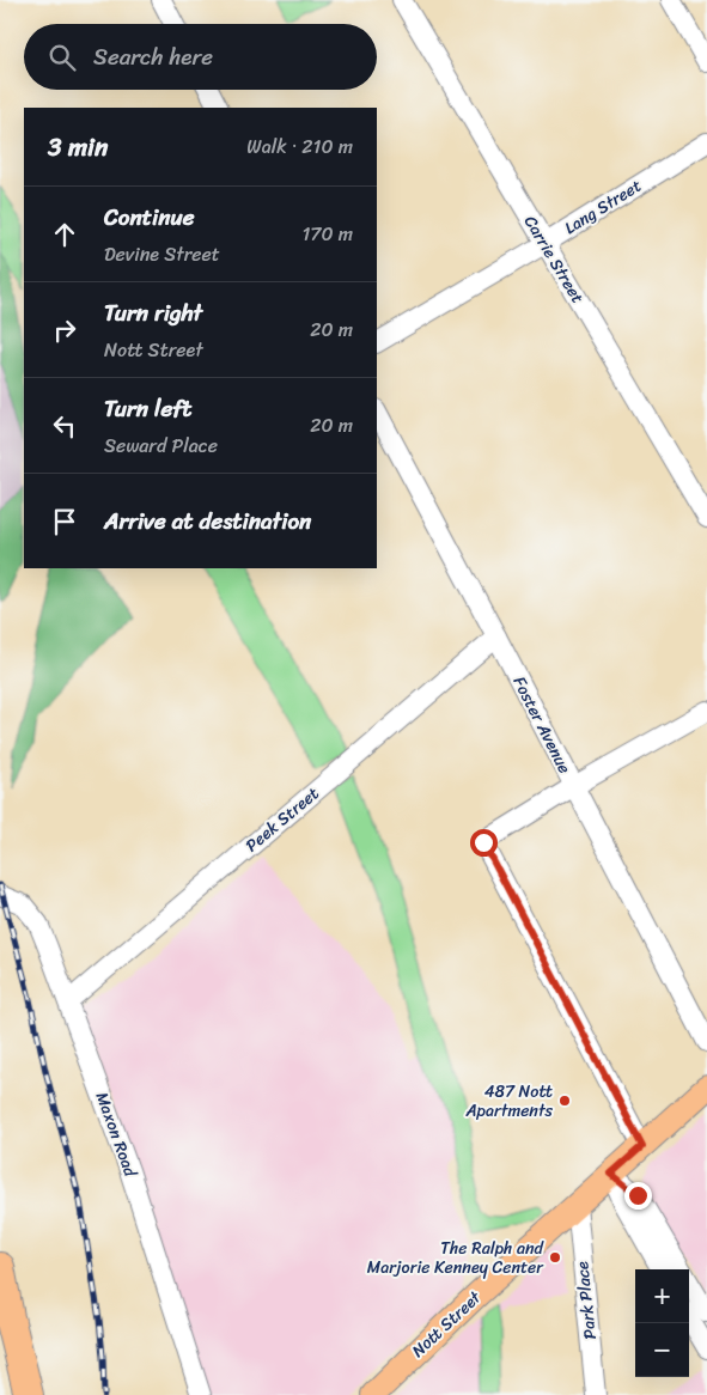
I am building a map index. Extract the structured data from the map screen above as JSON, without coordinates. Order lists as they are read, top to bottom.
{
  "streets": {
    "main road": ["Nott Street"],
    "street": [
      "Lang Street",
      "Carrie Street",
      "Foster Avenue",
      "Peek Street",
      "Maxon Road",
      "Park Place"
    ]
  },
  "crossings": [
    ["Lang Street", "Carrie Street"],
    ["Foster Avenue", "Peek Street"],
    ["Peek Street", "Maxon Road"],
    ["Park Place", "Nott Street"]
  ],
  "places": ["487 Nott Apartments", "The Ralph and Marjorie Kenney Center"],
  "page": {
    "search": "Search here",
    "heading": ["3 min", "Walk · 210 m"],
    "list": [
      ["Continue", "Devine Street", "170 m"],
      ["Turn right", "Nott Street", "20 m"],
      ["Turn left", "Seward Place", "20 m"],
      "Arrive at destination"
    ],
    "map_buttons": ["+", "−"]
  }
}
